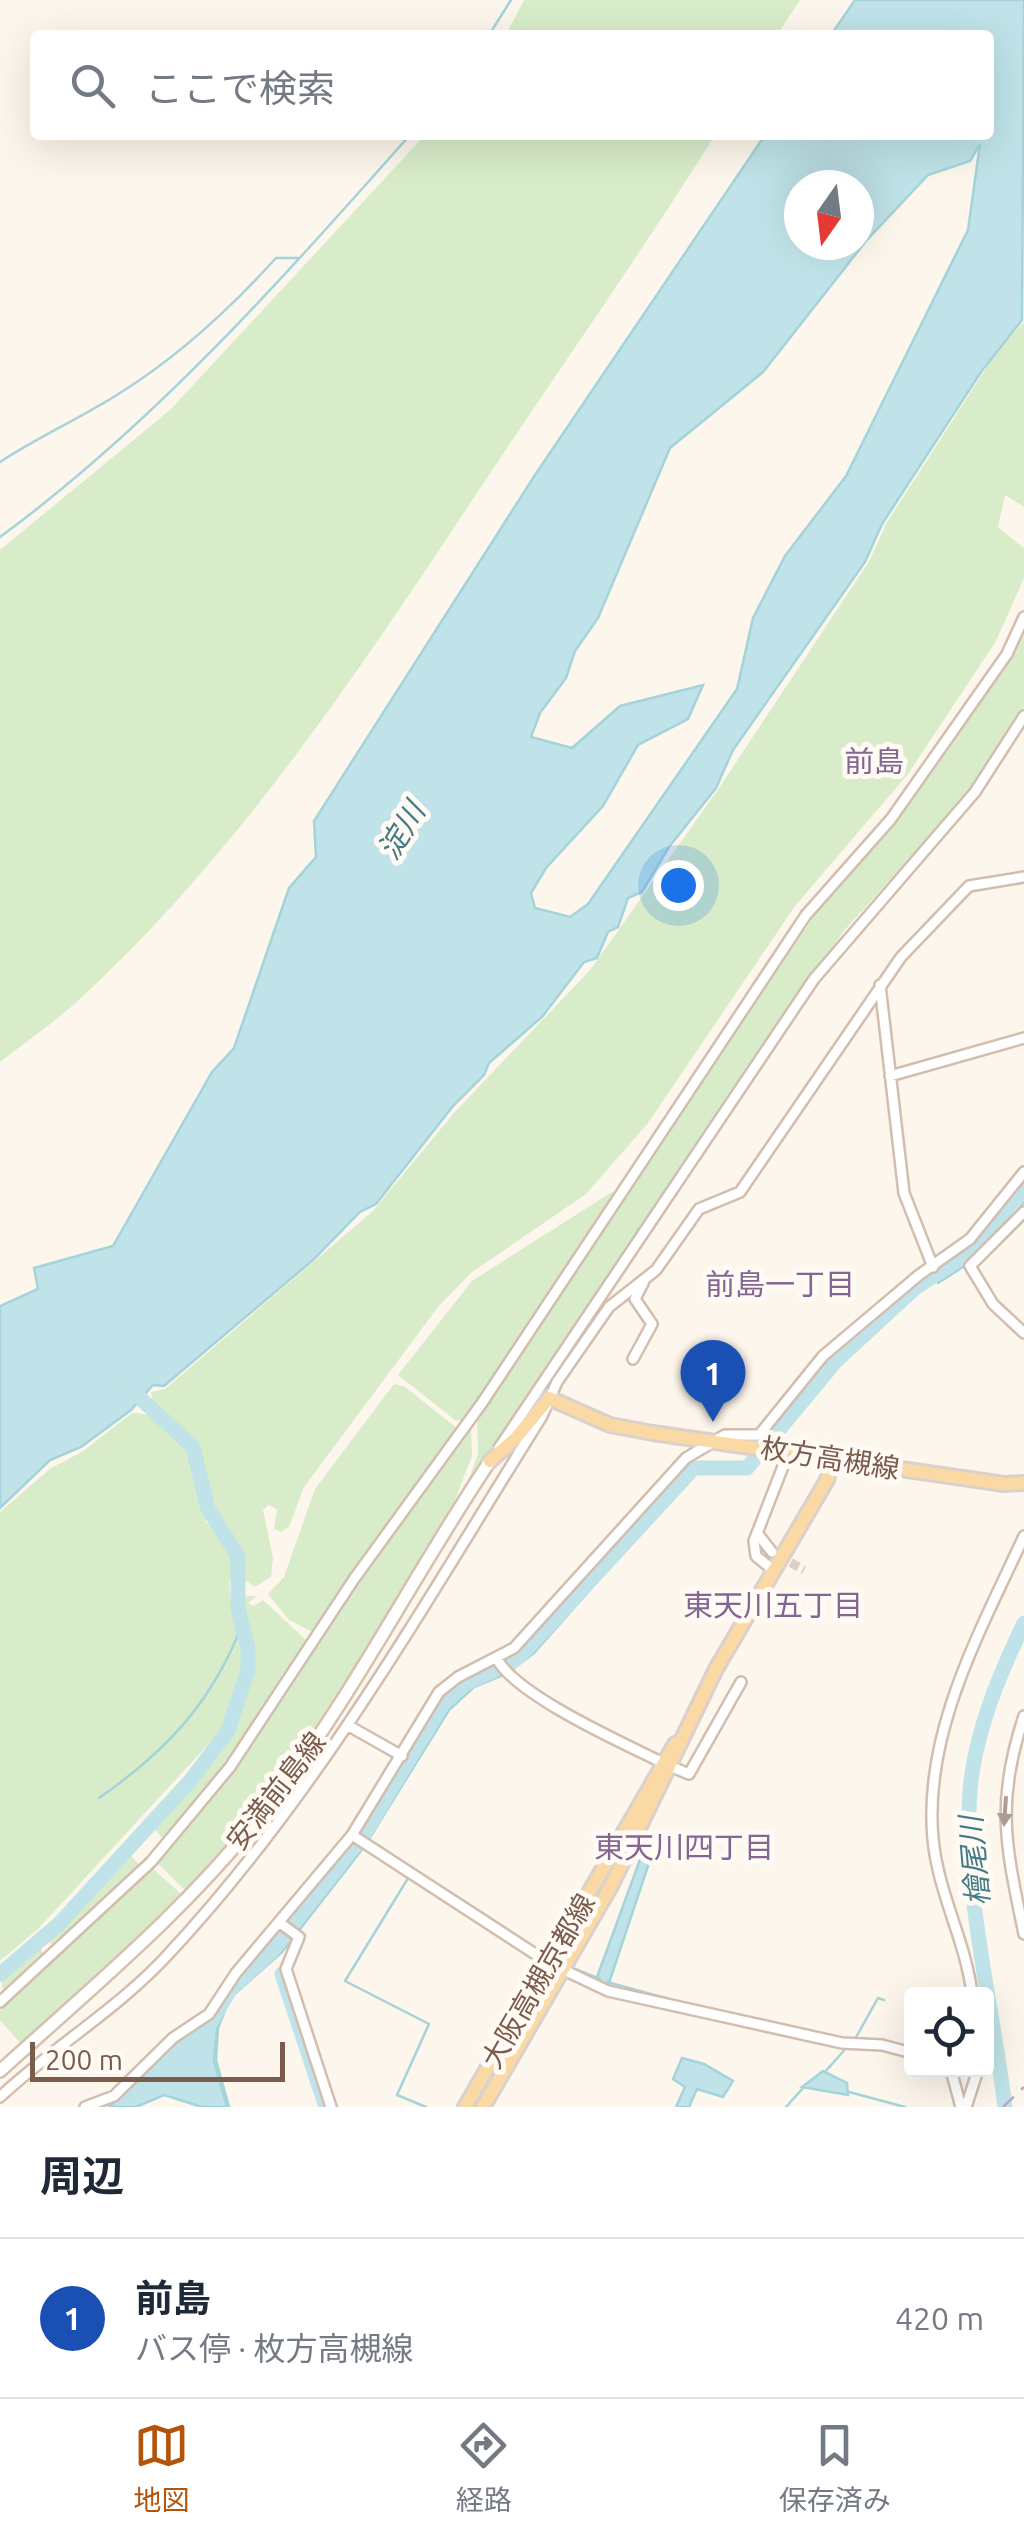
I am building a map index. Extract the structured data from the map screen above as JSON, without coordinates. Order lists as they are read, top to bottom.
{
  "streets": {
    "main road": ["枚方高槻線", "安満前島線", "大阪高槻京都線"]
  },
  "crossings": [
    ["枚方高槻線", "大阪高槻京都線"]
  ],
  "districts": [
    "前島",
    "前島一丁目",
    "東天川五丁目",
    "東天川四丁目"
  ],
  "water": ["淀川", "檜尾川"],
  "scale_bar": "200 m",
  "north": "bottom",
  "page": {
    "search": "ここで検索",
    "pins": "1",
    "scale": "200 m",
    "heading": "周辺",
    "list": [
      {
        "mark": "1",
        "name": "前島",
        "note": "バス停 · 枚方高槻線",
        "value": "420 m"
      }
    ],
    "nav": ["地図", "経路", "保存済み"]
  }
}
